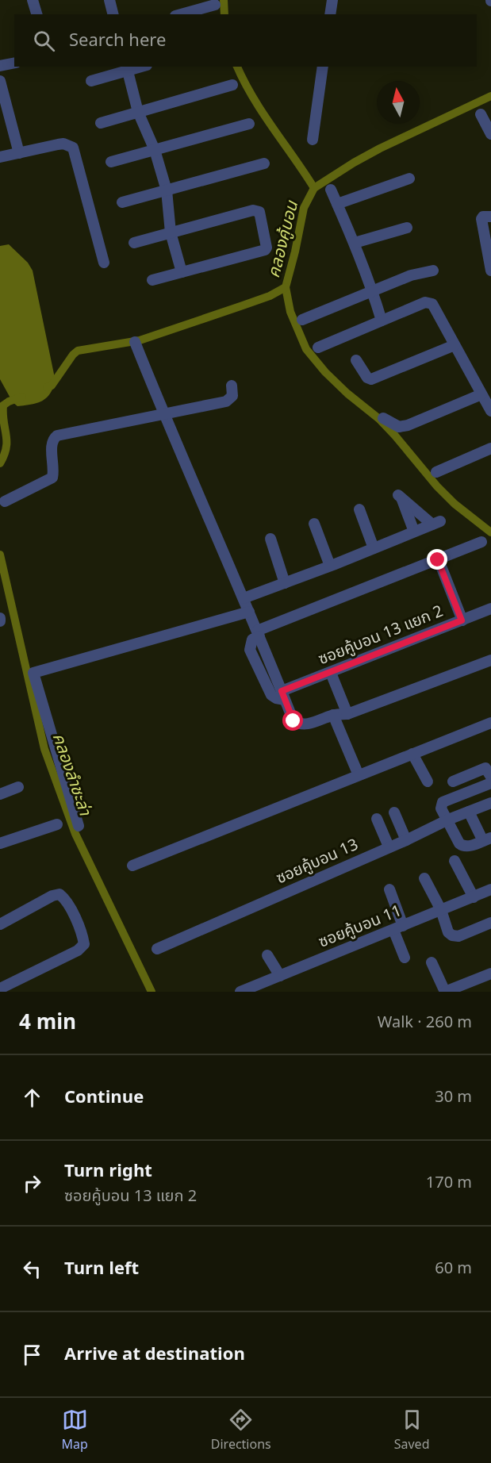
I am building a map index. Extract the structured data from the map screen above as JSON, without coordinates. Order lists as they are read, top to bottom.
{
  "streets": {
    "street": ["ซอยคู้บอน 13 แยก 2", "ซอยคู้บอน 13", "ซอยคู้บอน 11"]
  },
  "water": ["คลองคู้บอน", "คลองลำชะล่า"],
  "north": "top",
  "page": {
    "search": "Search here",
    "heading": ["4 min", "Walk · 260 m"],
    "list": [
      ["Continue", "30 m"],
      ["Turn right", "ซอยคู้บอน 13 แยก 2", "170 m"],
      ["Turn left", "60 m"],
      "Arrive at destination"
    ],
    "nav": ["Map", "Directions", "Saved"]
  }
}
